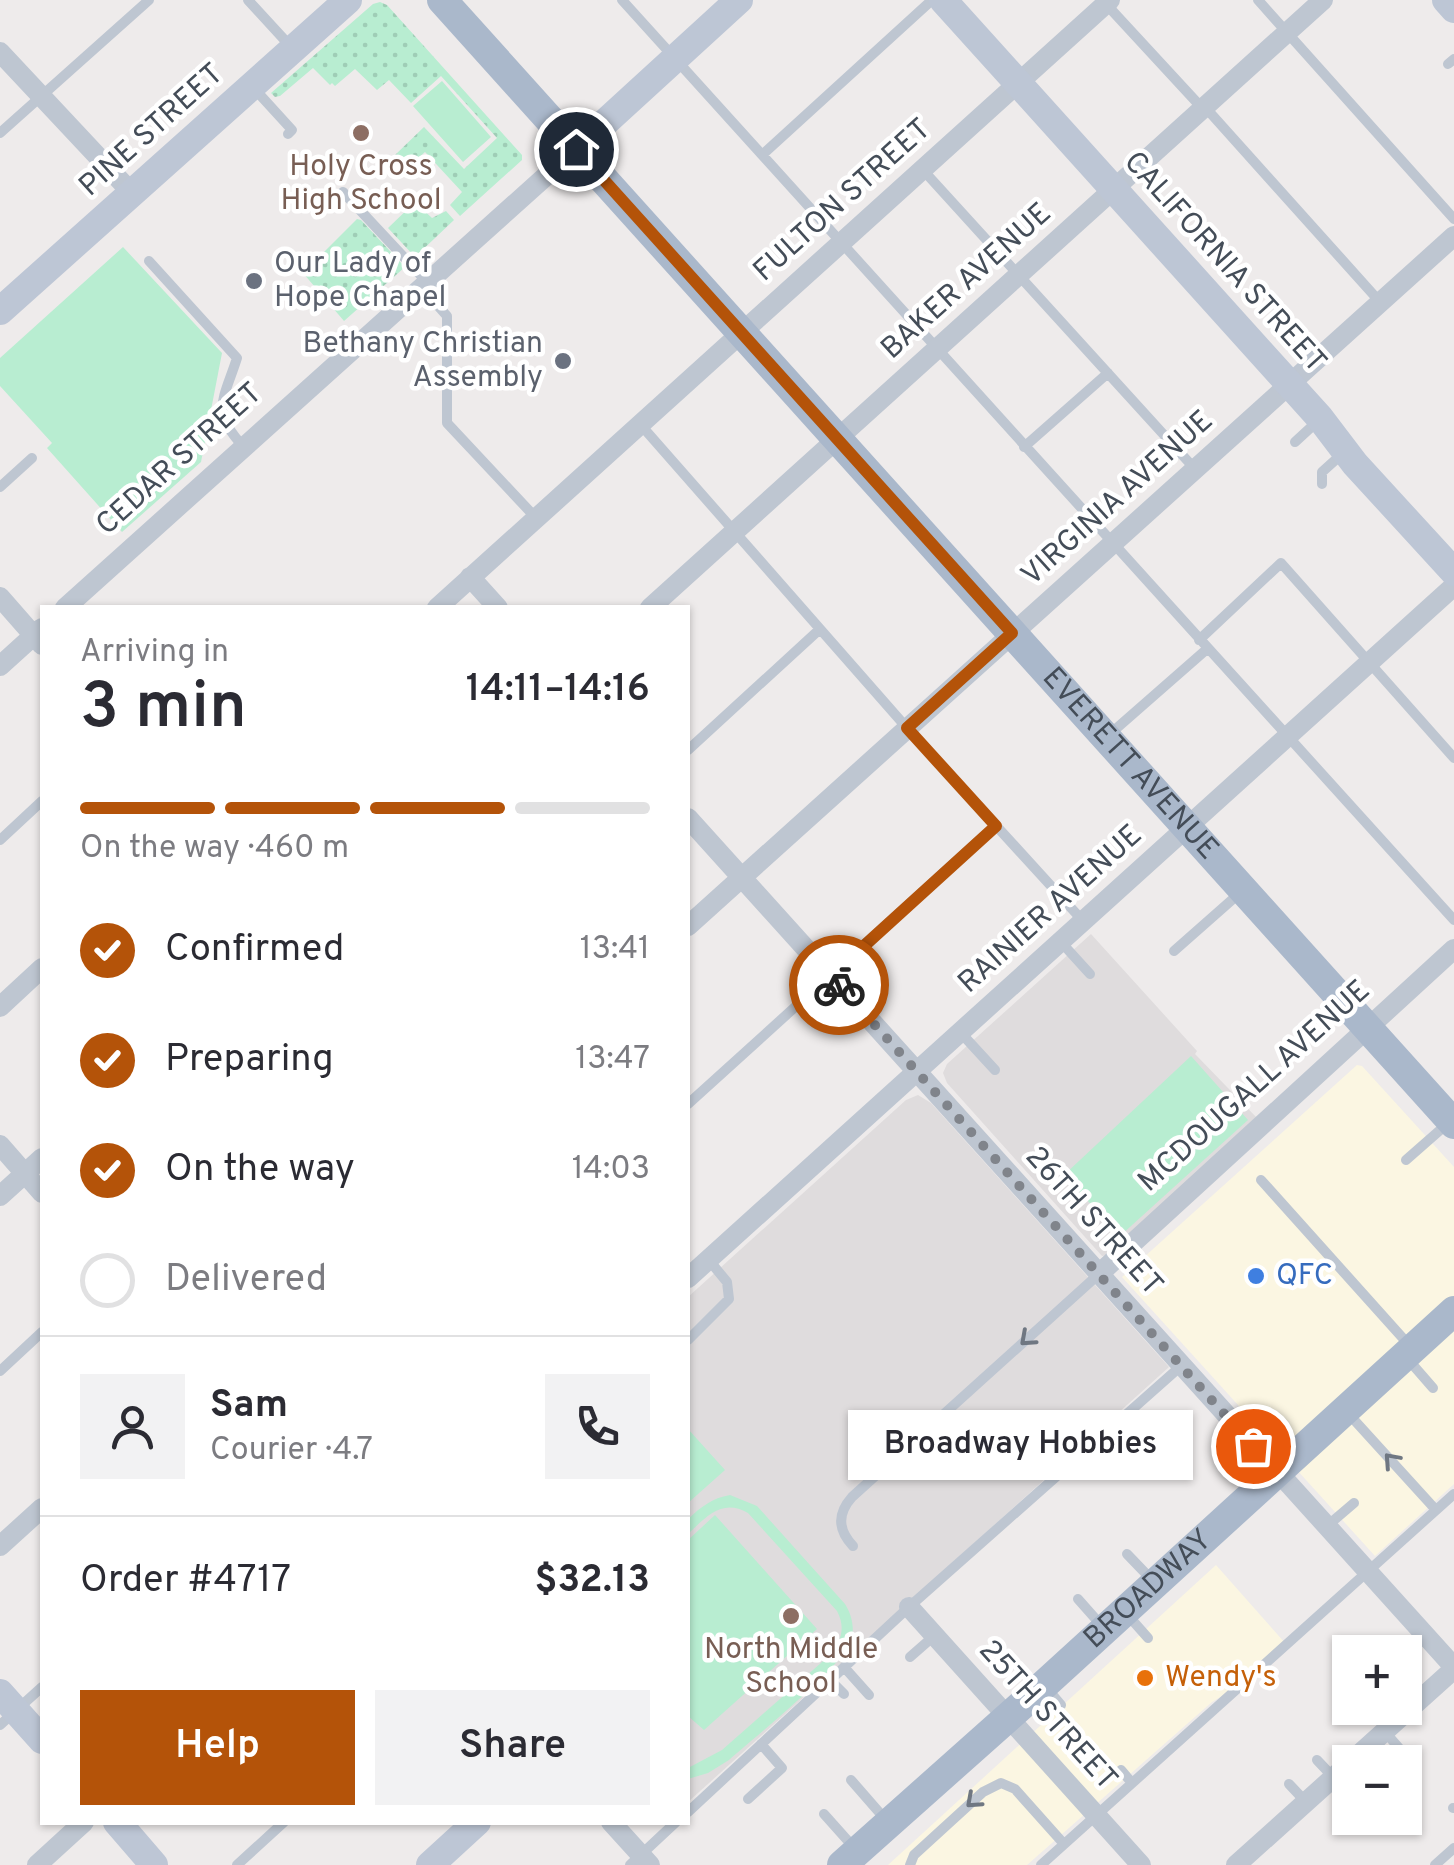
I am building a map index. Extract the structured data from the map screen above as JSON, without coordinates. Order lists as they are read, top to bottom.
{
  "streets": {
    "main road": ["EVERETT AVENUE", "BROADWAY"],
    "street": [
      "PINE STREET",
      "FULTON STREET",
      "CALIFORNIA STREET",
      "BAKER AVENUE",
      "CEDAR STREET",
      "VIRGINIA AVENUE",
      "RAINIER AVENUE",
      "MCDOUGALL AVENUE",
      "26TH STREET",
      "25TH STREET"
    ]
  },
  "crossings": [
    ["FULTON STREET", "CALIFORNIA STREET"],
    ["FULTON STREET", "EVERETT AVENUE"],
    ["CALIFORNIA STREET", "BAKER AVENUE"],
    ["CALIFORNIA STREET", "VIRGINIA AVENUE"],
    ["BAKER AVENUE", "EVERETT AVENUE"],
    ["CEDAR STREET", "EVERETT AVENUE"],
    ["VIRGINIA AVENUE", "EVERETT AVENUE"],
    ["VIRGINIA AVENUE", "26TH STREET"],
    ["EVERETT AVENUE", "RAINIER AVENUE"],
    ["EVERETT AVENUE", "MCDOUGALL AVENUE"],
    ["RAINIER AVENUE", "26TH STREET"],
    ["MCDOUGALL AVENUE", "26TH STREET"],
    ["26TH STREET", "BROADWAY"],
    ["BROADWAY", "25TH STREET"]
  ],
  "places": [
    "Holy Cross High School",
    "Our Lady of Hope Chapel",
    "Bethany Christian Assembly",
    "QFC",
    "Broadway Hobbies",
    "North Middle School",
    "Wendy's"
  ],
  "page": {
    "heading": ["3 min", "Arriving in", "14:11–14:16"],
    "panel": [
      "Sam",
      "Courier · 4.7",
      "Order #4717",
      "$32.13"
    ],
    "bar": "On the way · 460 m",
    "list": [
      ["Confirmed", "13:41"],
      ["Preparing", "13:47"],
      ["On the way", "14:03"],
      "Delivered"
    ],
    "bubble": "Broadway Hobbies",
    "map_buttons": ["+", "−"],
    "buttons": ["Help", "Share"]
  }
}
